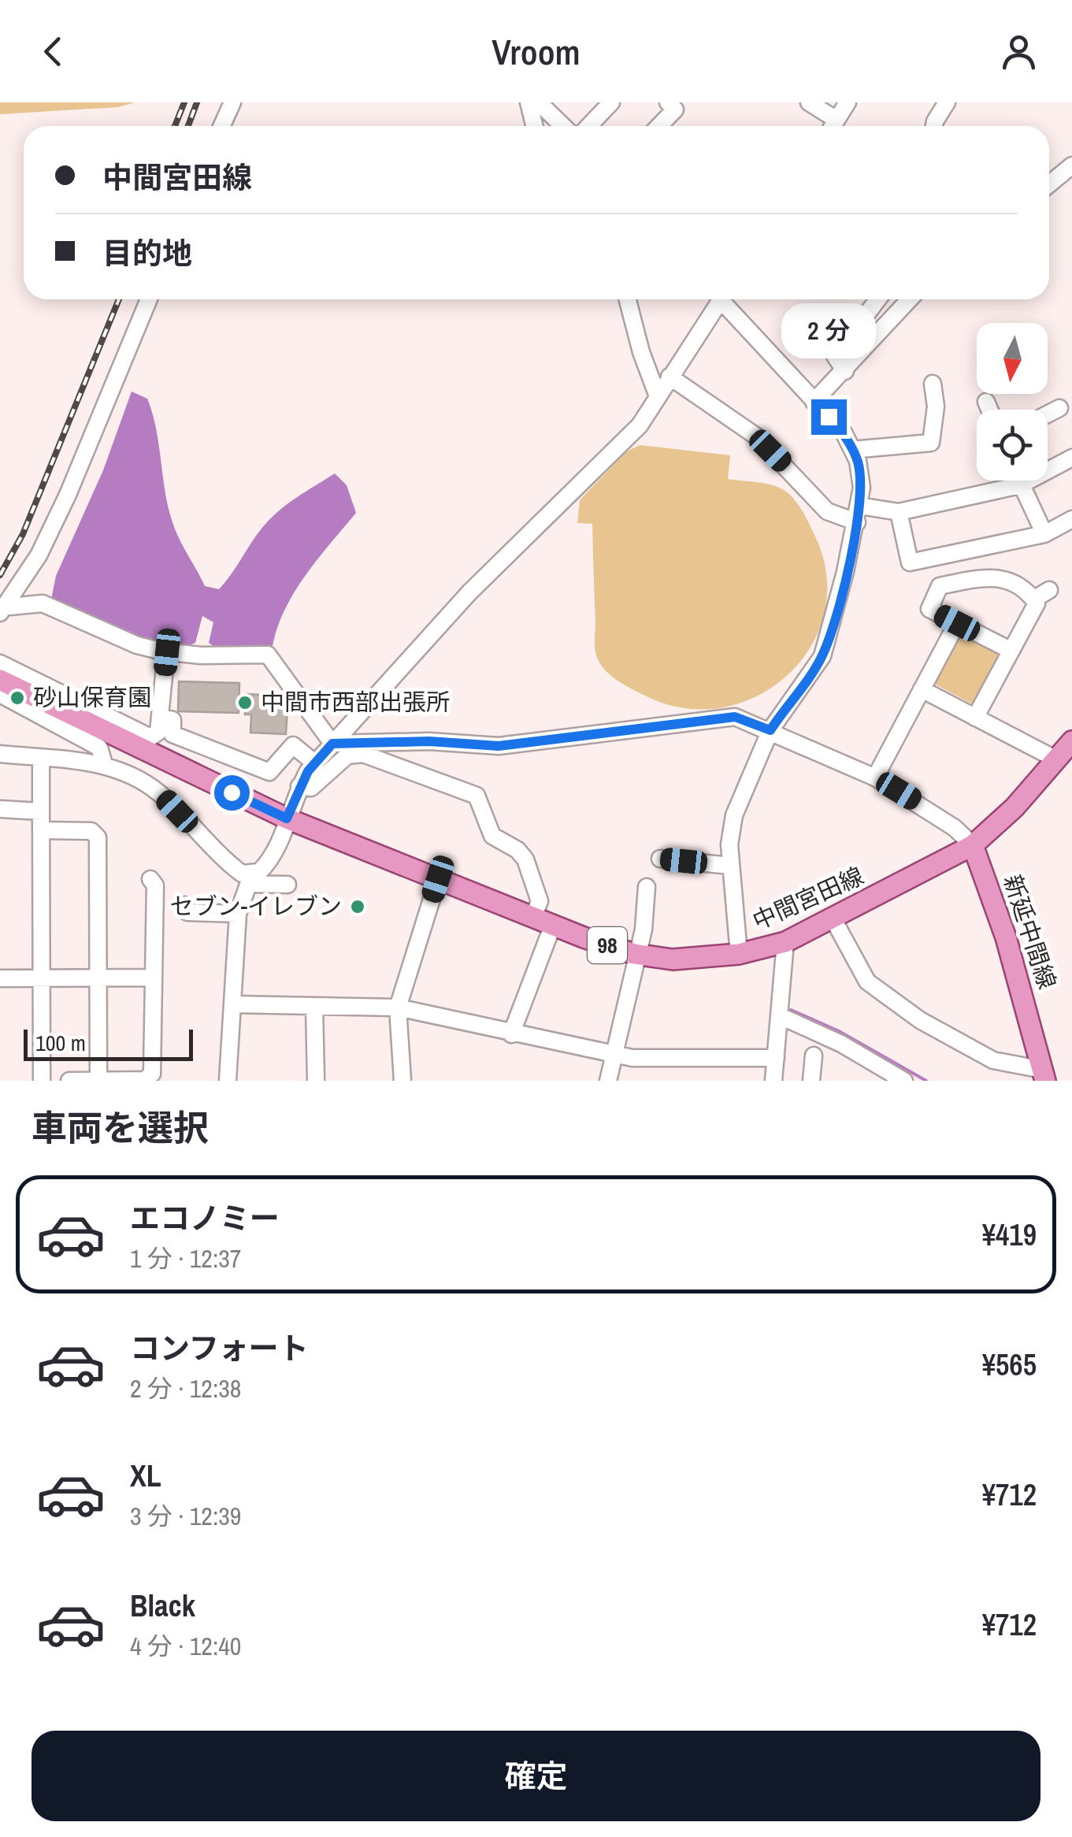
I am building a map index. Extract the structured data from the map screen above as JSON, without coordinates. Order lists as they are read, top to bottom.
{
  "streets": {
    "main road": ["中間宮田線", "新延中間線", "98"]
  },
  "crossings": [
    ["中間宮田線", "新延中間線"]
  ],
  "places": ["砂山保育園", "中間市西部出張所", "セブン-イレブン"],
  "scale_bar": "100 m",
  "north": "bottom",
  "page": {
    "header": "Vroom",
    "banner": ["中間宮田線", "目的地"],
    "bubble": "2 分",
    "scale": "100 m",
    "heading": "車両を選択",
    "list": [
      {
        "name": "エコノミー",
        "note": "1 分 · 12:37",
        "value": "¥419"
      },
      {
        "name": "コンフォート",
        "note": "2 分 · 12:38",
        "value": "¥565"
      },
      {
        "name": "XL",
        "note": "3 分 · 12:39",
        "value": "¥712"
      },
      {
        "name": "Black",
        "note": "4 分 · 12:40",
        "value": "¥712"
      }
    ],
    "buttons": "確定"
  }
}
